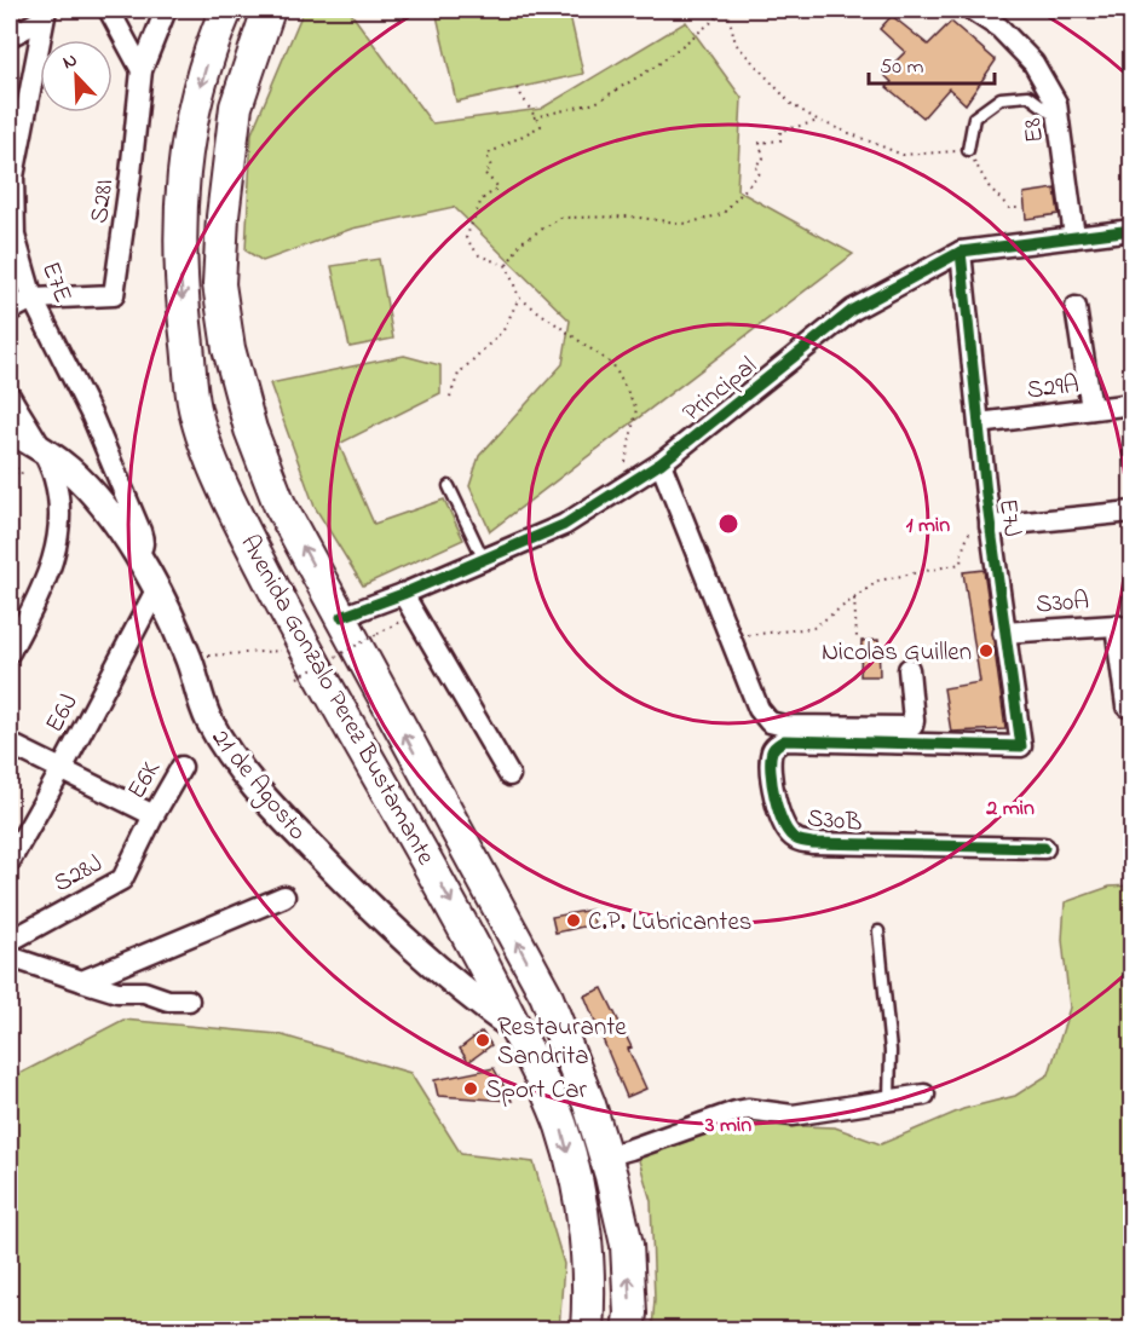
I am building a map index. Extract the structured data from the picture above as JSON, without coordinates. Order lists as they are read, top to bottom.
{
  "streets": {
    "main road": ["Avenida Gonzalo Perez Bustamante"],
    "street": [
      "E8",
      "S28I",
      "E7E",
      "S29A",
      "Principal",
      "E7J",
      "S30A",
      "E6J",
      "E6K",
      "21 de Agosto",
      "S30B",
      "S28J"
    ]
  },
  "crossings": [
    ["E8", "Principal"],
    ["S28I", "E7E"],
    ["E7E", "21 de Agosto"],
    ["S29A", "E7J"],
    ["Principal", "E7J"],
    ["Principal", "Avenida Gonzalo Perez Bustamante"],
    ["E7J", "S30A"],
    ["E7J", "S30B"],
    ["Avenida Gonzalo Perez Bustamante", "21 de Agosto"],
    ["E6J", "21 de Agosto"],
    ["E6K", "S28J"]
  ],
  "places": [
    "Nicolas Guillen",
    "C.P. Lubricantes",
    "Restaurante Sandrita",
    "Sport Car"
  ],
  "scale_bar": "50 m",
  "north": "top left",
  "rings": ["1 min", "2 min", "3 min"]
}
